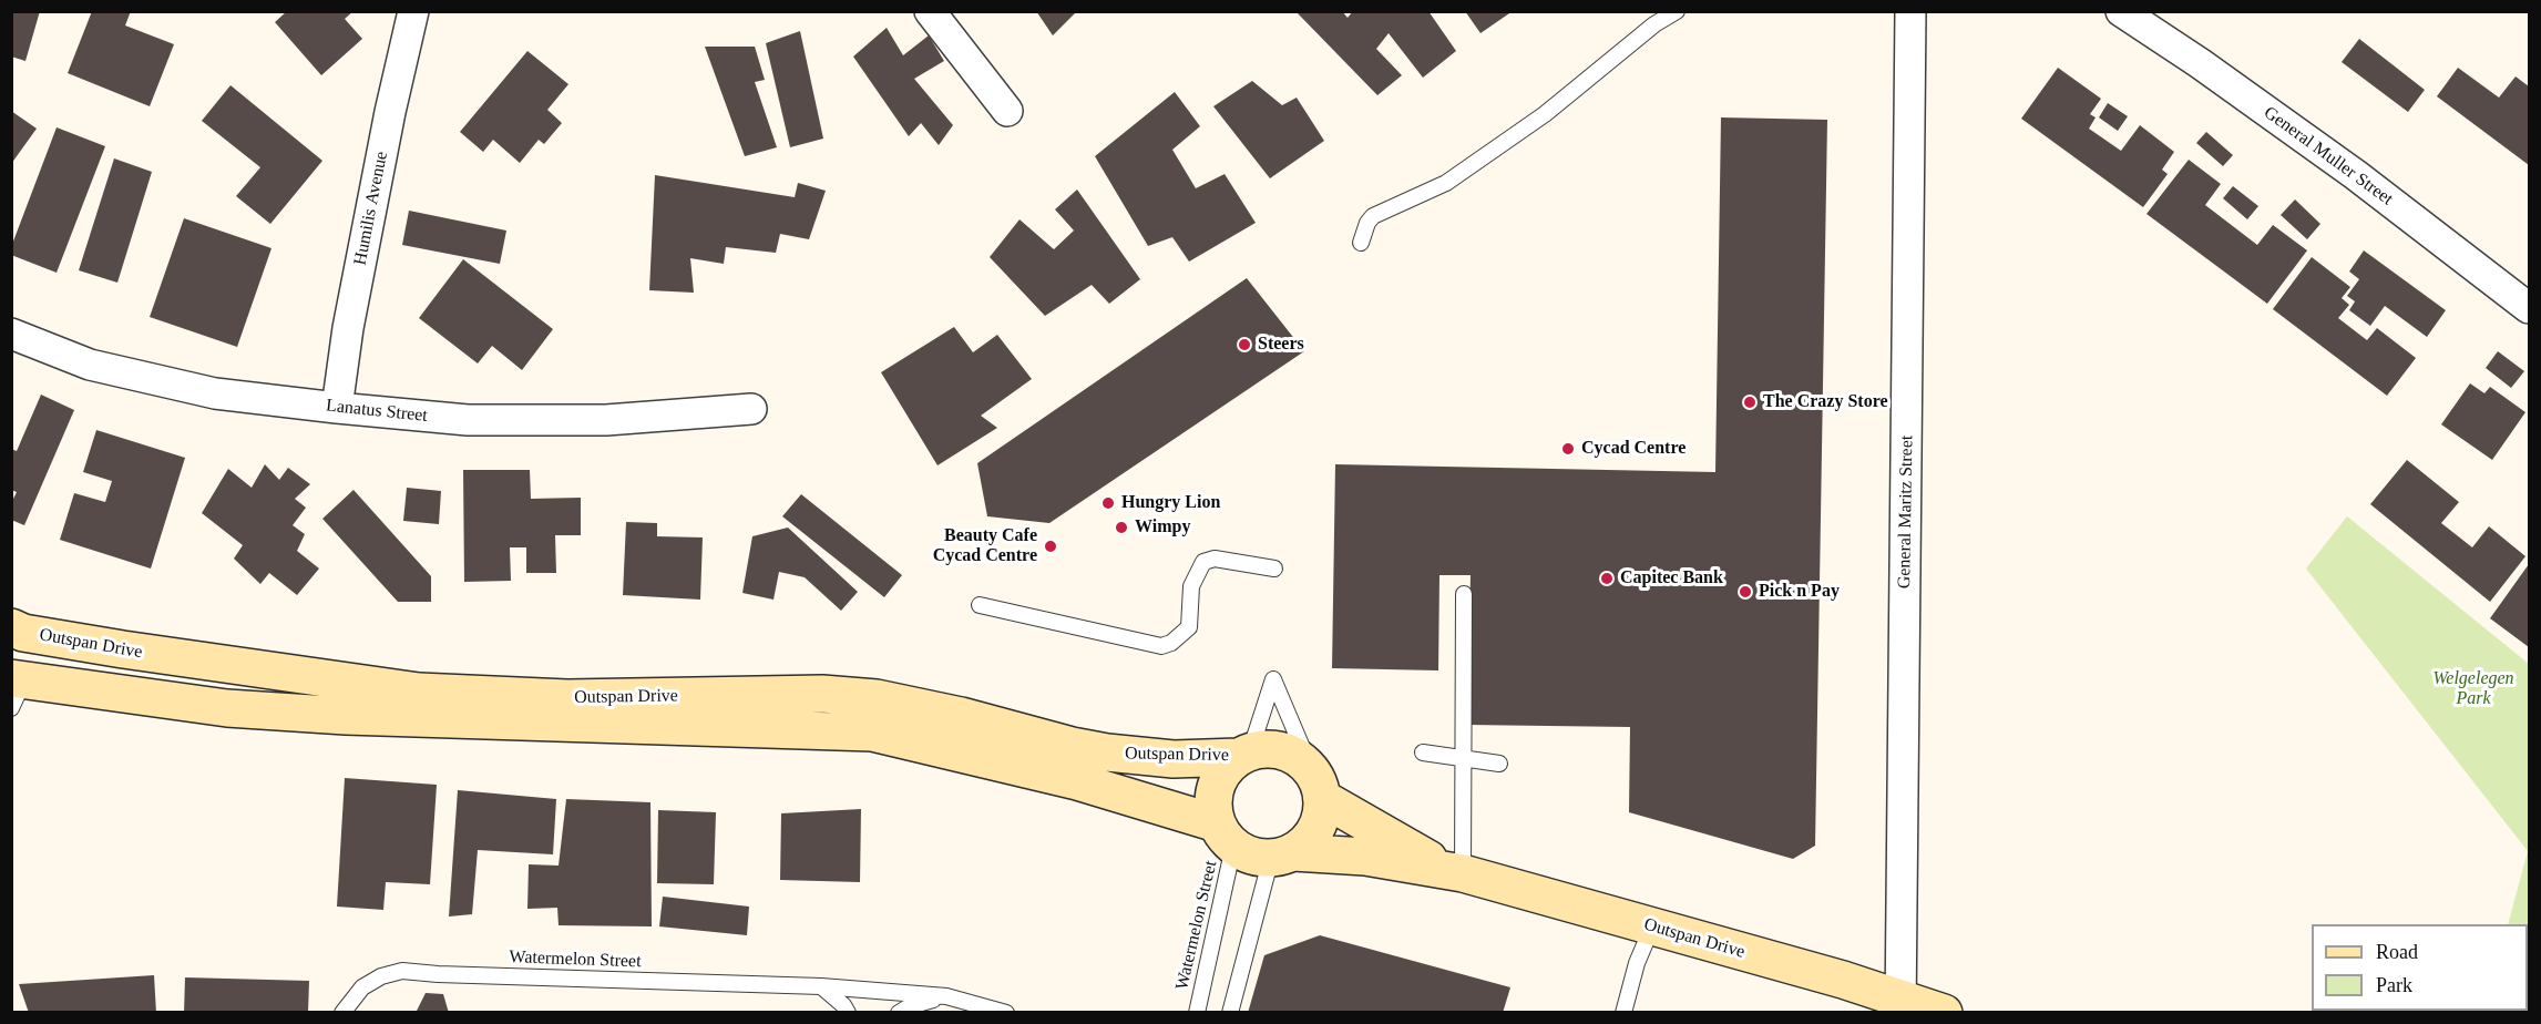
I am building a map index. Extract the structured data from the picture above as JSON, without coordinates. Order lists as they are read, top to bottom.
{
  "streets": {
    "street": [
      "General Muller Street",
      "Humilis Avenue",
      "Lanatus Street",
      "General Maritz Street",
      "Outspan Drive"
    ],
    "lane": ["Watermelon Street"]
  },
  "crossings": [
    ["Humilis Avenue", "Lanatus Street"],
    ["General Maritz Street", "Outspan Drive"],
    ["Outspan Drive", "Watermelon Street"]
  ],
  "parks": ["Welgelegen Park"],
  "places": [
    "Steers",
    "The Crazy Store",
    "Cycad Centre",
    "Hungry Lion",
    "Wimpy",
    "Beauty Cafe Cycad Centre",
    "Capitec Bank",
    "Pick n Pay"
  ],
  "legend": ["Road", "Park"]
}
